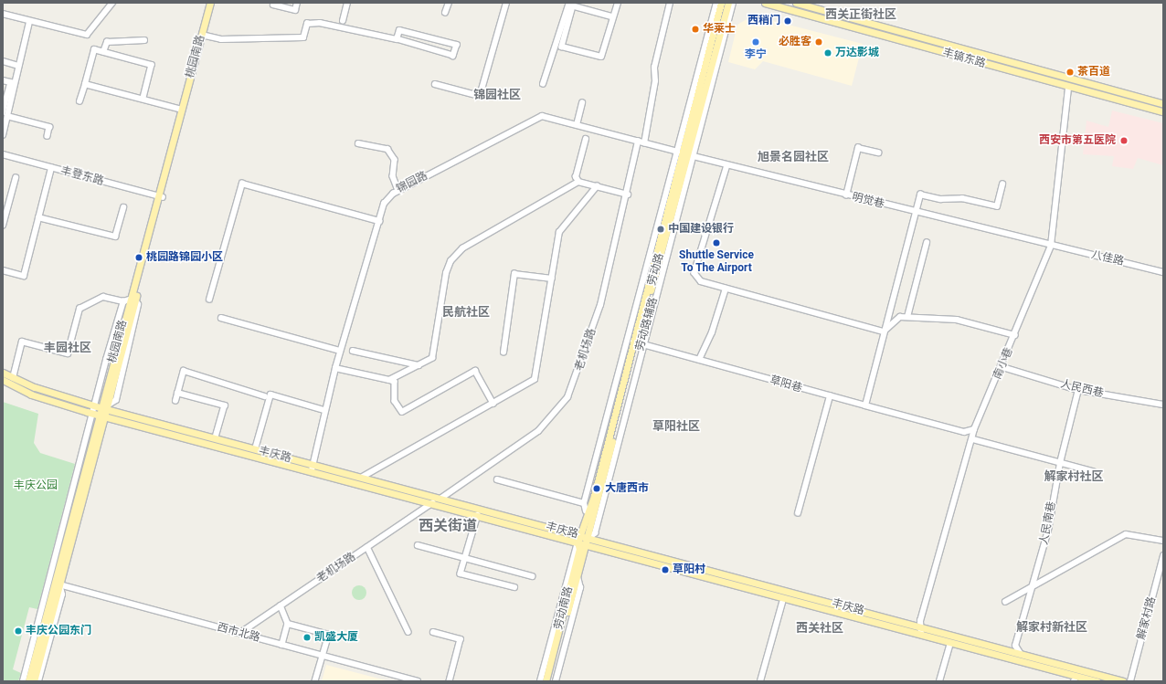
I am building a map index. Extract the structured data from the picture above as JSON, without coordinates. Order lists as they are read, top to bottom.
{
  "streets": {
    "main road": [
      "桃园南路",
      "丰镐东路",
      "劳动路",
      "丰庆路",
      "劳动南路"
    ],
    "street": [
      "丰登东路",
      "锦园路",
      "明觉巷",
      "八佳路",
      "劳动路辅路",
      "老机场路",
      "南小巷",
      "草阳巷",
      "人民西巷",
      "人民南巷",
      "解家村路",
      "西市北路"
    ]
  },
  "crossings": [
    ["桃园南路", "丰登东路"],
    ["桃园南路", "丰庆路"],
    ["桃园南路", "西市北路"],
    ["丰镐东路", "南小巷"],
    ["锦园路", "明觉巷"],
    ["锦园路", "劳动路"],
    ["锦园路", "劳动路辅路"],
    ["锦园路", "老机场路"],
    ["锦园路", "丰庆路"],
    ["明觉巷", "八佳路"],
    ["明觉巷", "劳动路"],
    ["明觉巷", "劳动路辅路"],
    ["明觉巷", "南小巷"],
    ["八佳路", "南小巷"],
    ["劳动路", "劳动路辅路"],
    ["劳动路", "草阳巷"],
    ["劳动路", "丰庆路"],
    ["劳动路", "劳动南路"],
    ["劳动路辅路", "草阳巷"],
    ["老机场路", "丰庆路"],
    ["老机场路", "西市北路"],
    ["南小巷", "草阳巷"],
    ["南小巷", "人民西巷"],
    ["南小巷", "丰庆路"],
    ["人民西巷", "人民南巷"],
    ["丰庆路", "人民南巷"],
    ["丰庆路", "劳动南路"]
  ],
  "districts": [
    "西关正街社区",
    "锦园社区",
    "旭景名园社区",
    "民航社区",
    "丰园社区",
    "草阳社区",
    "解家村社区",
    "西关街道",
    "解家村新社区",
    "西关社区"
  ],
  "parks": ["丰庆公园"],
  "places": [
    "西稍门",
    "华莱士",
    "李宁",
    "必胜客",
    "万达影城",
    "茶百道",
    "西安市第五医院",
    "中国建设银行",
    "Shuttle Service To The Airport",
    "桃园路锦园小区",
    "大唐西市",
    "草阳村",
    "丰庆公园东门",
    "凯盛大厦"
  ]
}
